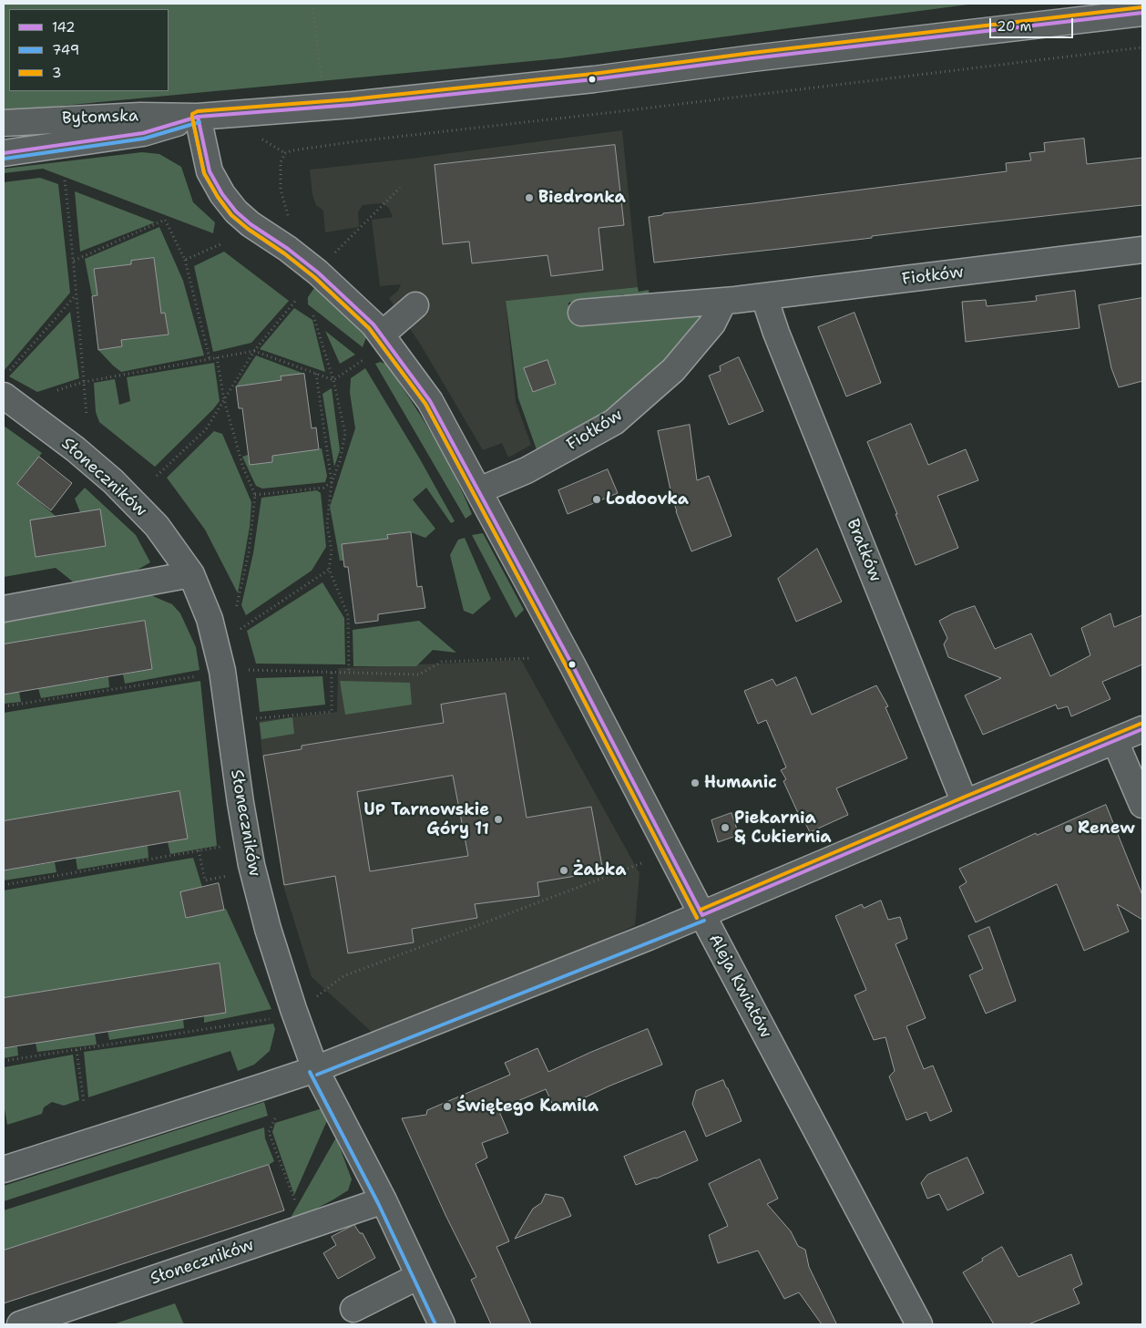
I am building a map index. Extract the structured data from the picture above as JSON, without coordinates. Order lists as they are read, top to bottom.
{
  "streets": {
    "street": [
      "Bytomska",
      "Fiołków",
      "Słoneczników",
      "Bratków",
      "Aleja Kwiatów"
    ]
  },
  "crossings": [
    ["Bytomska", "Aleja Kwiatów"],
    ["Fiołków", "Bratków"],
    ["Fiołków", "Aleja Kwiatów"]
  ],
  "places": [
    "Biedronka",
    "Lodoovka",
    "Humanic",
    "UP Tarnowskie Góry 11",
    "Piekarnia & Cukiernia",
    "Renew",
    "Żabka",
    "Świętego Kamila"
  ],
  "lines": ["transit line 3", "transit line 142", "transit line 749"],
  "legend": ["142", "749", "3"],
  "scale_bar": "20 m"
}
